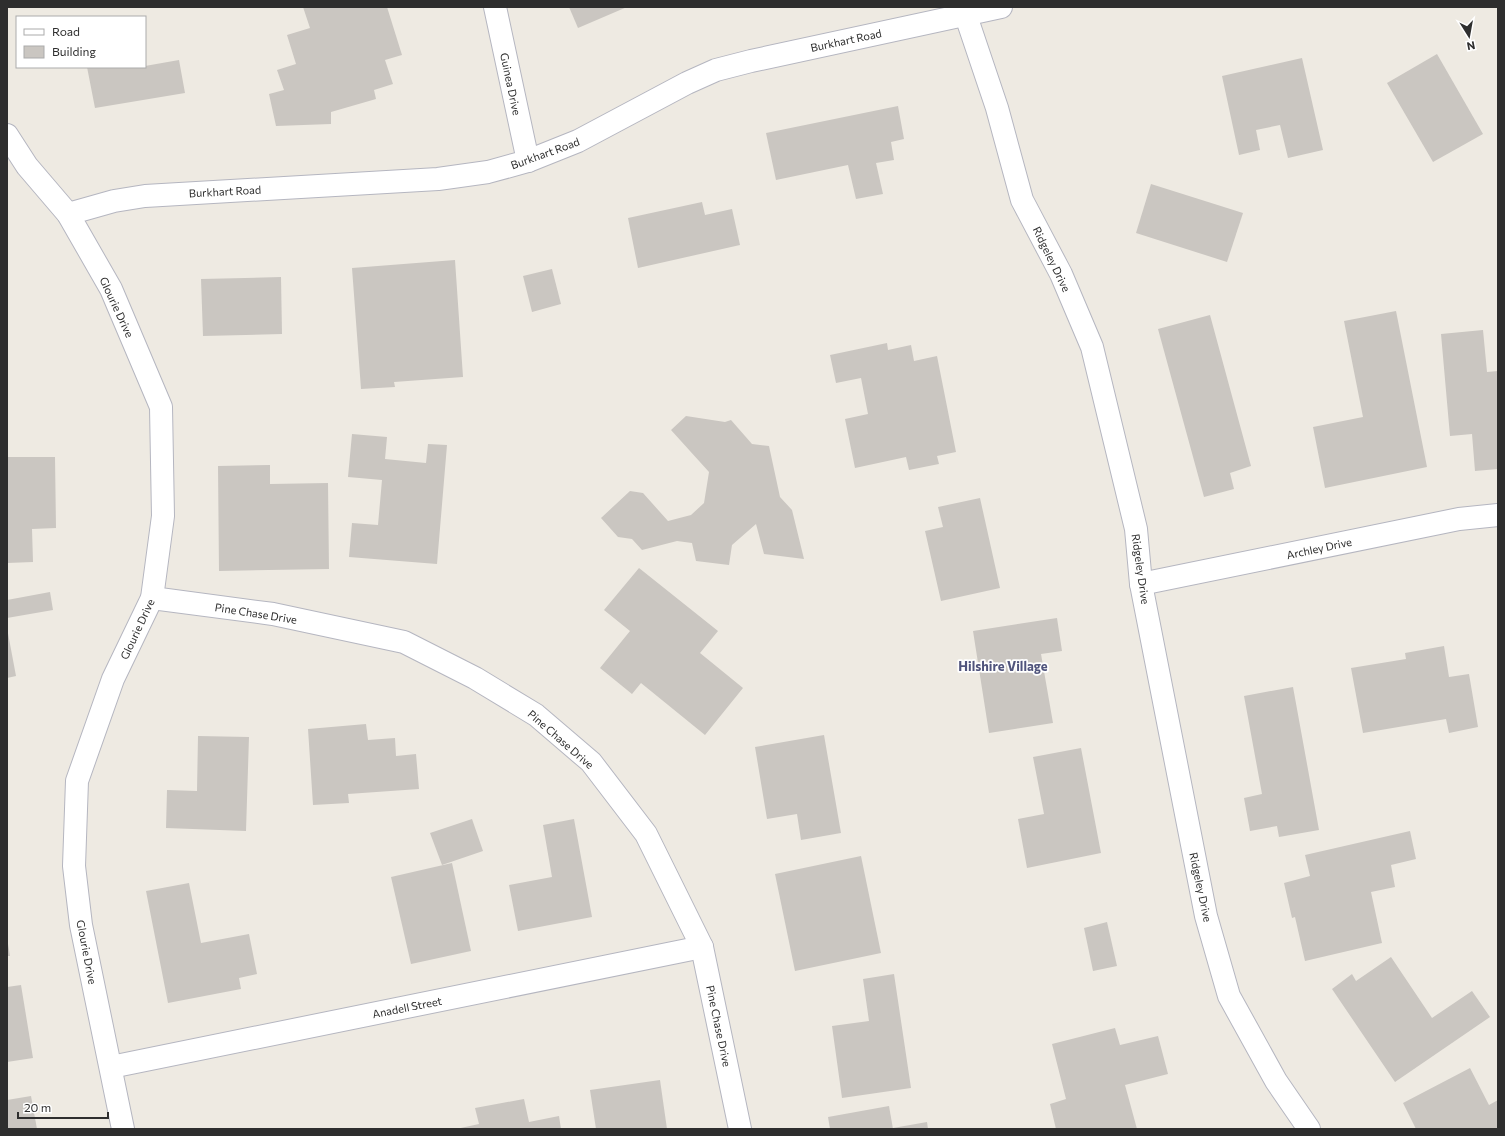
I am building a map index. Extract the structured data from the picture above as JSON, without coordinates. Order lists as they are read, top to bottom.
{
  "streets": {
    "street": [
      "Burkhart Road",
      "Guinea Drive",
      "Ridgeley Drive",
      "Glourie Drive",
      "Archley Drive",
      "Pine Chase Drive",
      "Anadell Street"
    ]
  },
  "crossings": [
    ["Burkhart Road", "Guinea Drive"],
    ["Burkhart Road", "Ridgeley Drive"],
    ["Burkhart Road", "Glourie Drive"],
    ["Ridgeley Drive", "Archley Drive"],
    ["Glourie Drive", "Pine Chase Drive"],
    ["Glourie Drive", "Anadell Street"],
    ["Pine Chase Drive", "Anadell Street"]
  ],
  "districts": ["Hilshire Village"],
  "legend": ["Road", "Building"],
  "scale_bar": "20 m",
  "north": "bottom"
}
